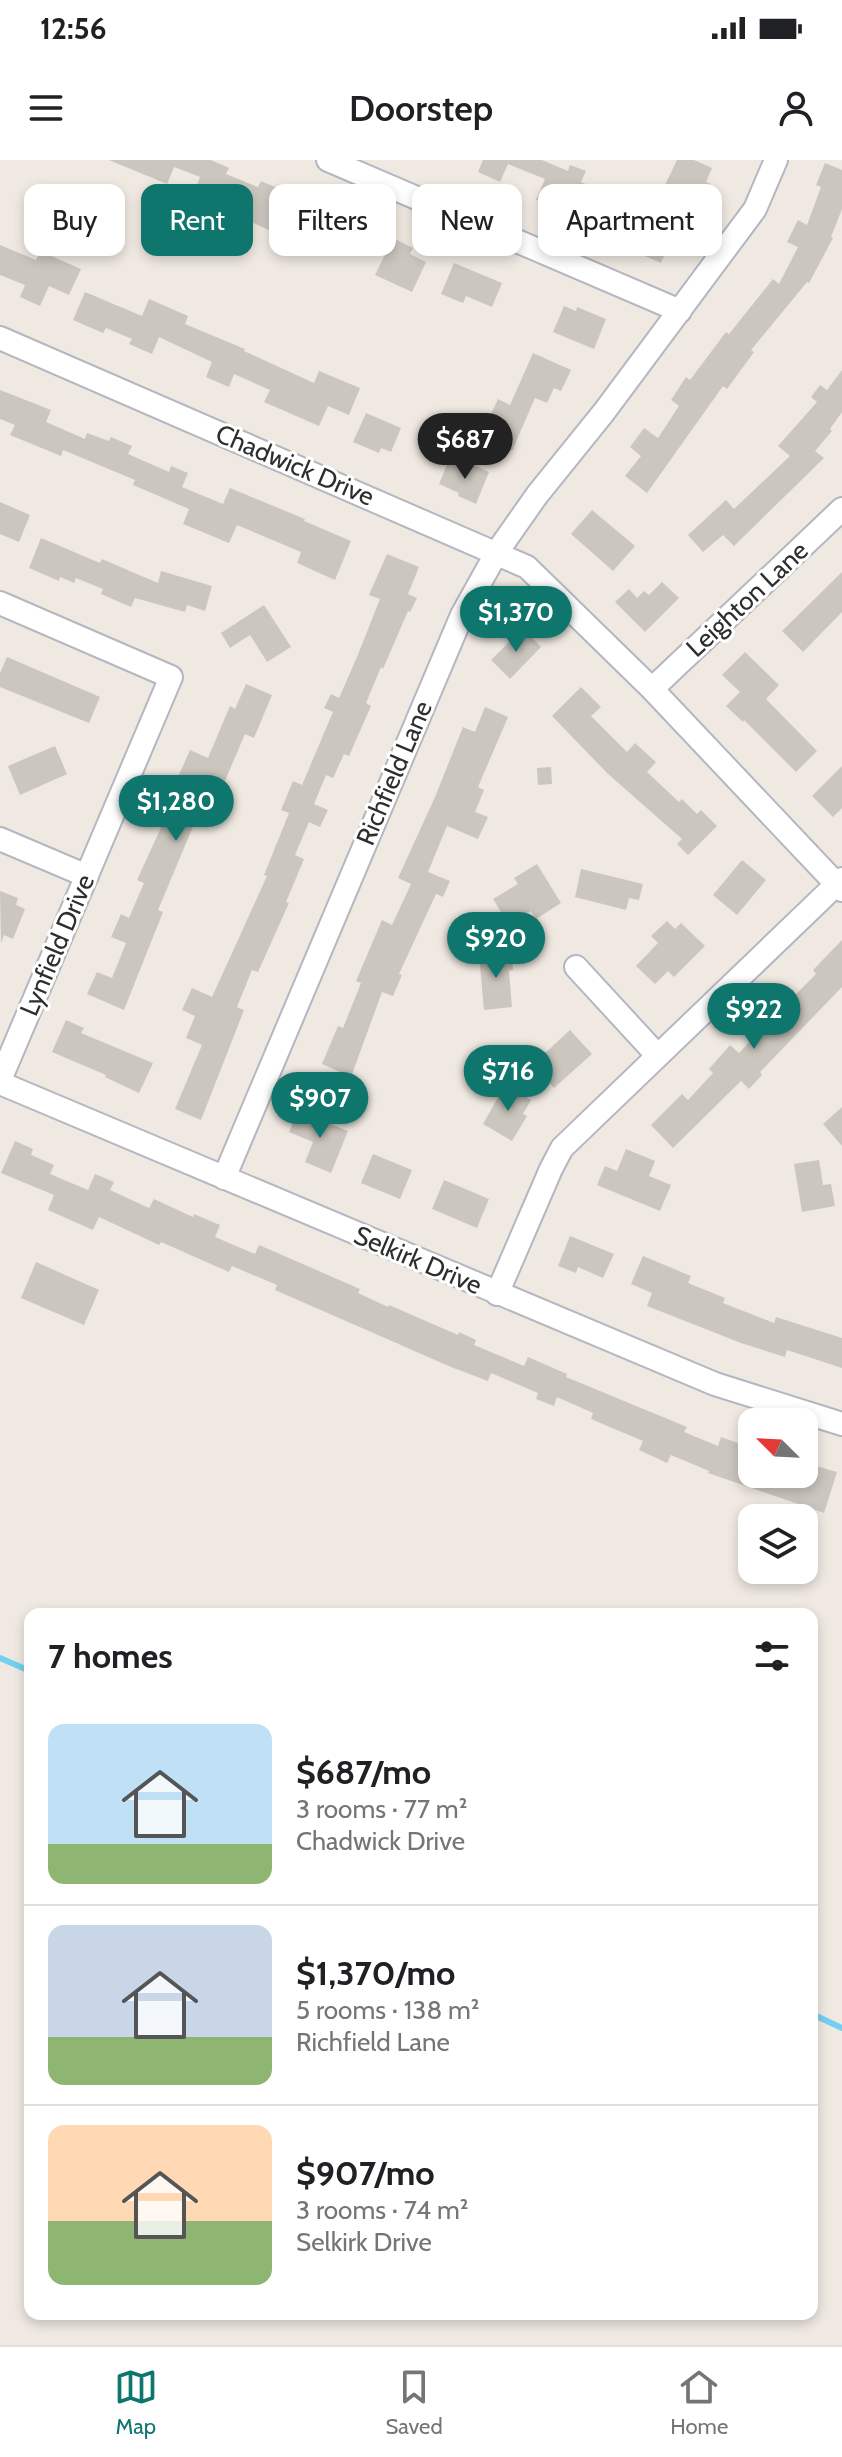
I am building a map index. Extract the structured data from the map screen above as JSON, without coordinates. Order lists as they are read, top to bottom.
{
  "streets": {
    "street": [
      "Chadwick Drive",
      "Leighton Lane",
      "Richfield Lane",
      "Lynfield Drive",
      "Selkirk Drive"
    ]
  },
  "crossings": [
    ["Chadwick Drive", "Leighton Lane"],
    ["Chadwick Drive", "Richfield Lane"],
    ["Richfield Lane", "Selkirk Drive"],
    ["Lynfield Drive", "Selkirk Drive"]
  ],
  "north": "top left",
  "page": {
    "status": "12:56",
    "header": "Doorstep",
    "chip": [
      "Buy",
      "Rent",
      "Filters",
      "New",
      "Apartment"
    ],
    "price": [
      "$687",
      "$1,370",
      "$1,280",
      "$920",
      "$922",
      "$716",
      "$907"
    ],
    "heading": "7 homes",
    "list": [
      {
        "name": "$687/mo",
        "note": "3 rooms · 77 m² · Chadwick Drive"
      },
      {
        "name": "$1,370/mo",
        "note": "5 rooms · 138 m² · Richfield Lane"
      },
      {
        "name": "$907/mo",
        "note": "3 rooms · 74 m² · Selkirk Drive"
      }
    ],
    "tabs": ["Map", "Saved", "Home"]
  }
}
